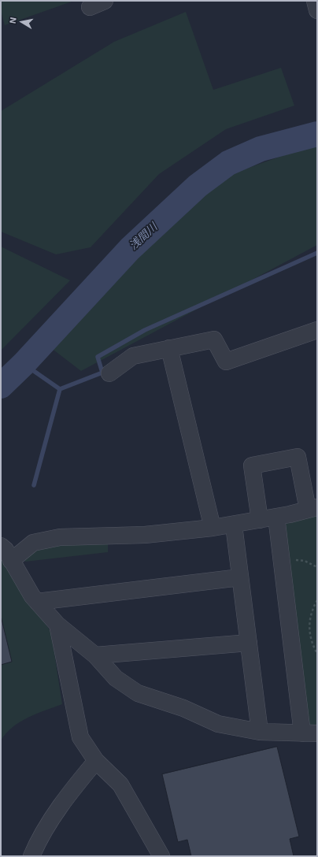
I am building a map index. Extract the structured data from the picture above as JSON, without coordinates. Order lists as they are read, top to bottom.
{
  "water": ["浅間川"],
  "north": "left"
}
